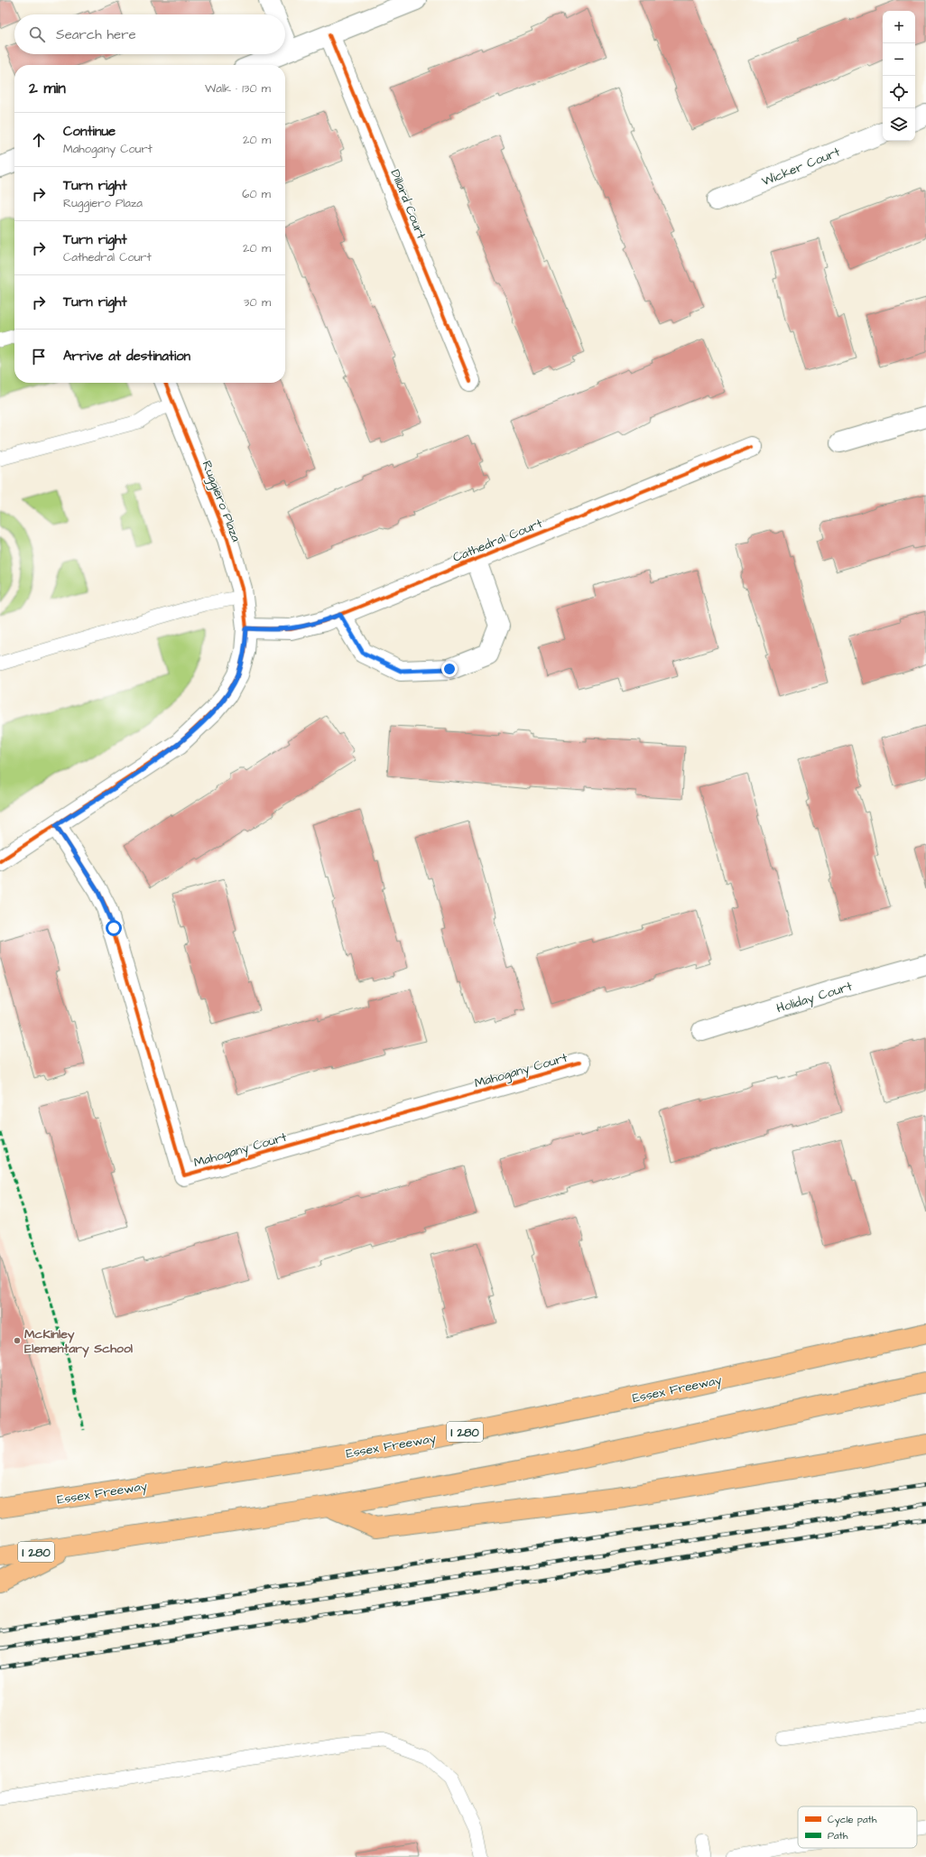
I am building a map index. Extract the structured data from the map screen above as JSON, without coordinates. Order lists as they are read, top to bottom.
{
  "streets": {
    "highway": ["Essex Freeway", "I 280"],
    "street": [
      "Wicker Court",
      "Dillard Court",
      "Ruggiero Plaza",
      "Cathedral Court",
      "Holiday Court",
      "Mahogany Court"
    ]
  },
  "crossings": [
    ["Ruggiero Plaza", "Cathedral Court"],
    ["Ruggiero Plaza", "Mahogany Court"]
  ],
  "places": ["McKinley Elementary School"],
  "legend": ["Cycle path", "Path"],
  "page": {
    "map_buttons": ["+", "−"],
    "search": "Search here",
    "heading": ["2 min", "Walk · 130 m"],
    "list": [
      ["Continue", "Mahogany Court", "20 m"],
      ["Turn right", "Ruggiero Plaza", "60 m"],
      ["Turn right", "Cathedral Court", "20 m"],
      ["Turn right", "30 m"],
      "Arrive at destination"
    ]
  }
}
